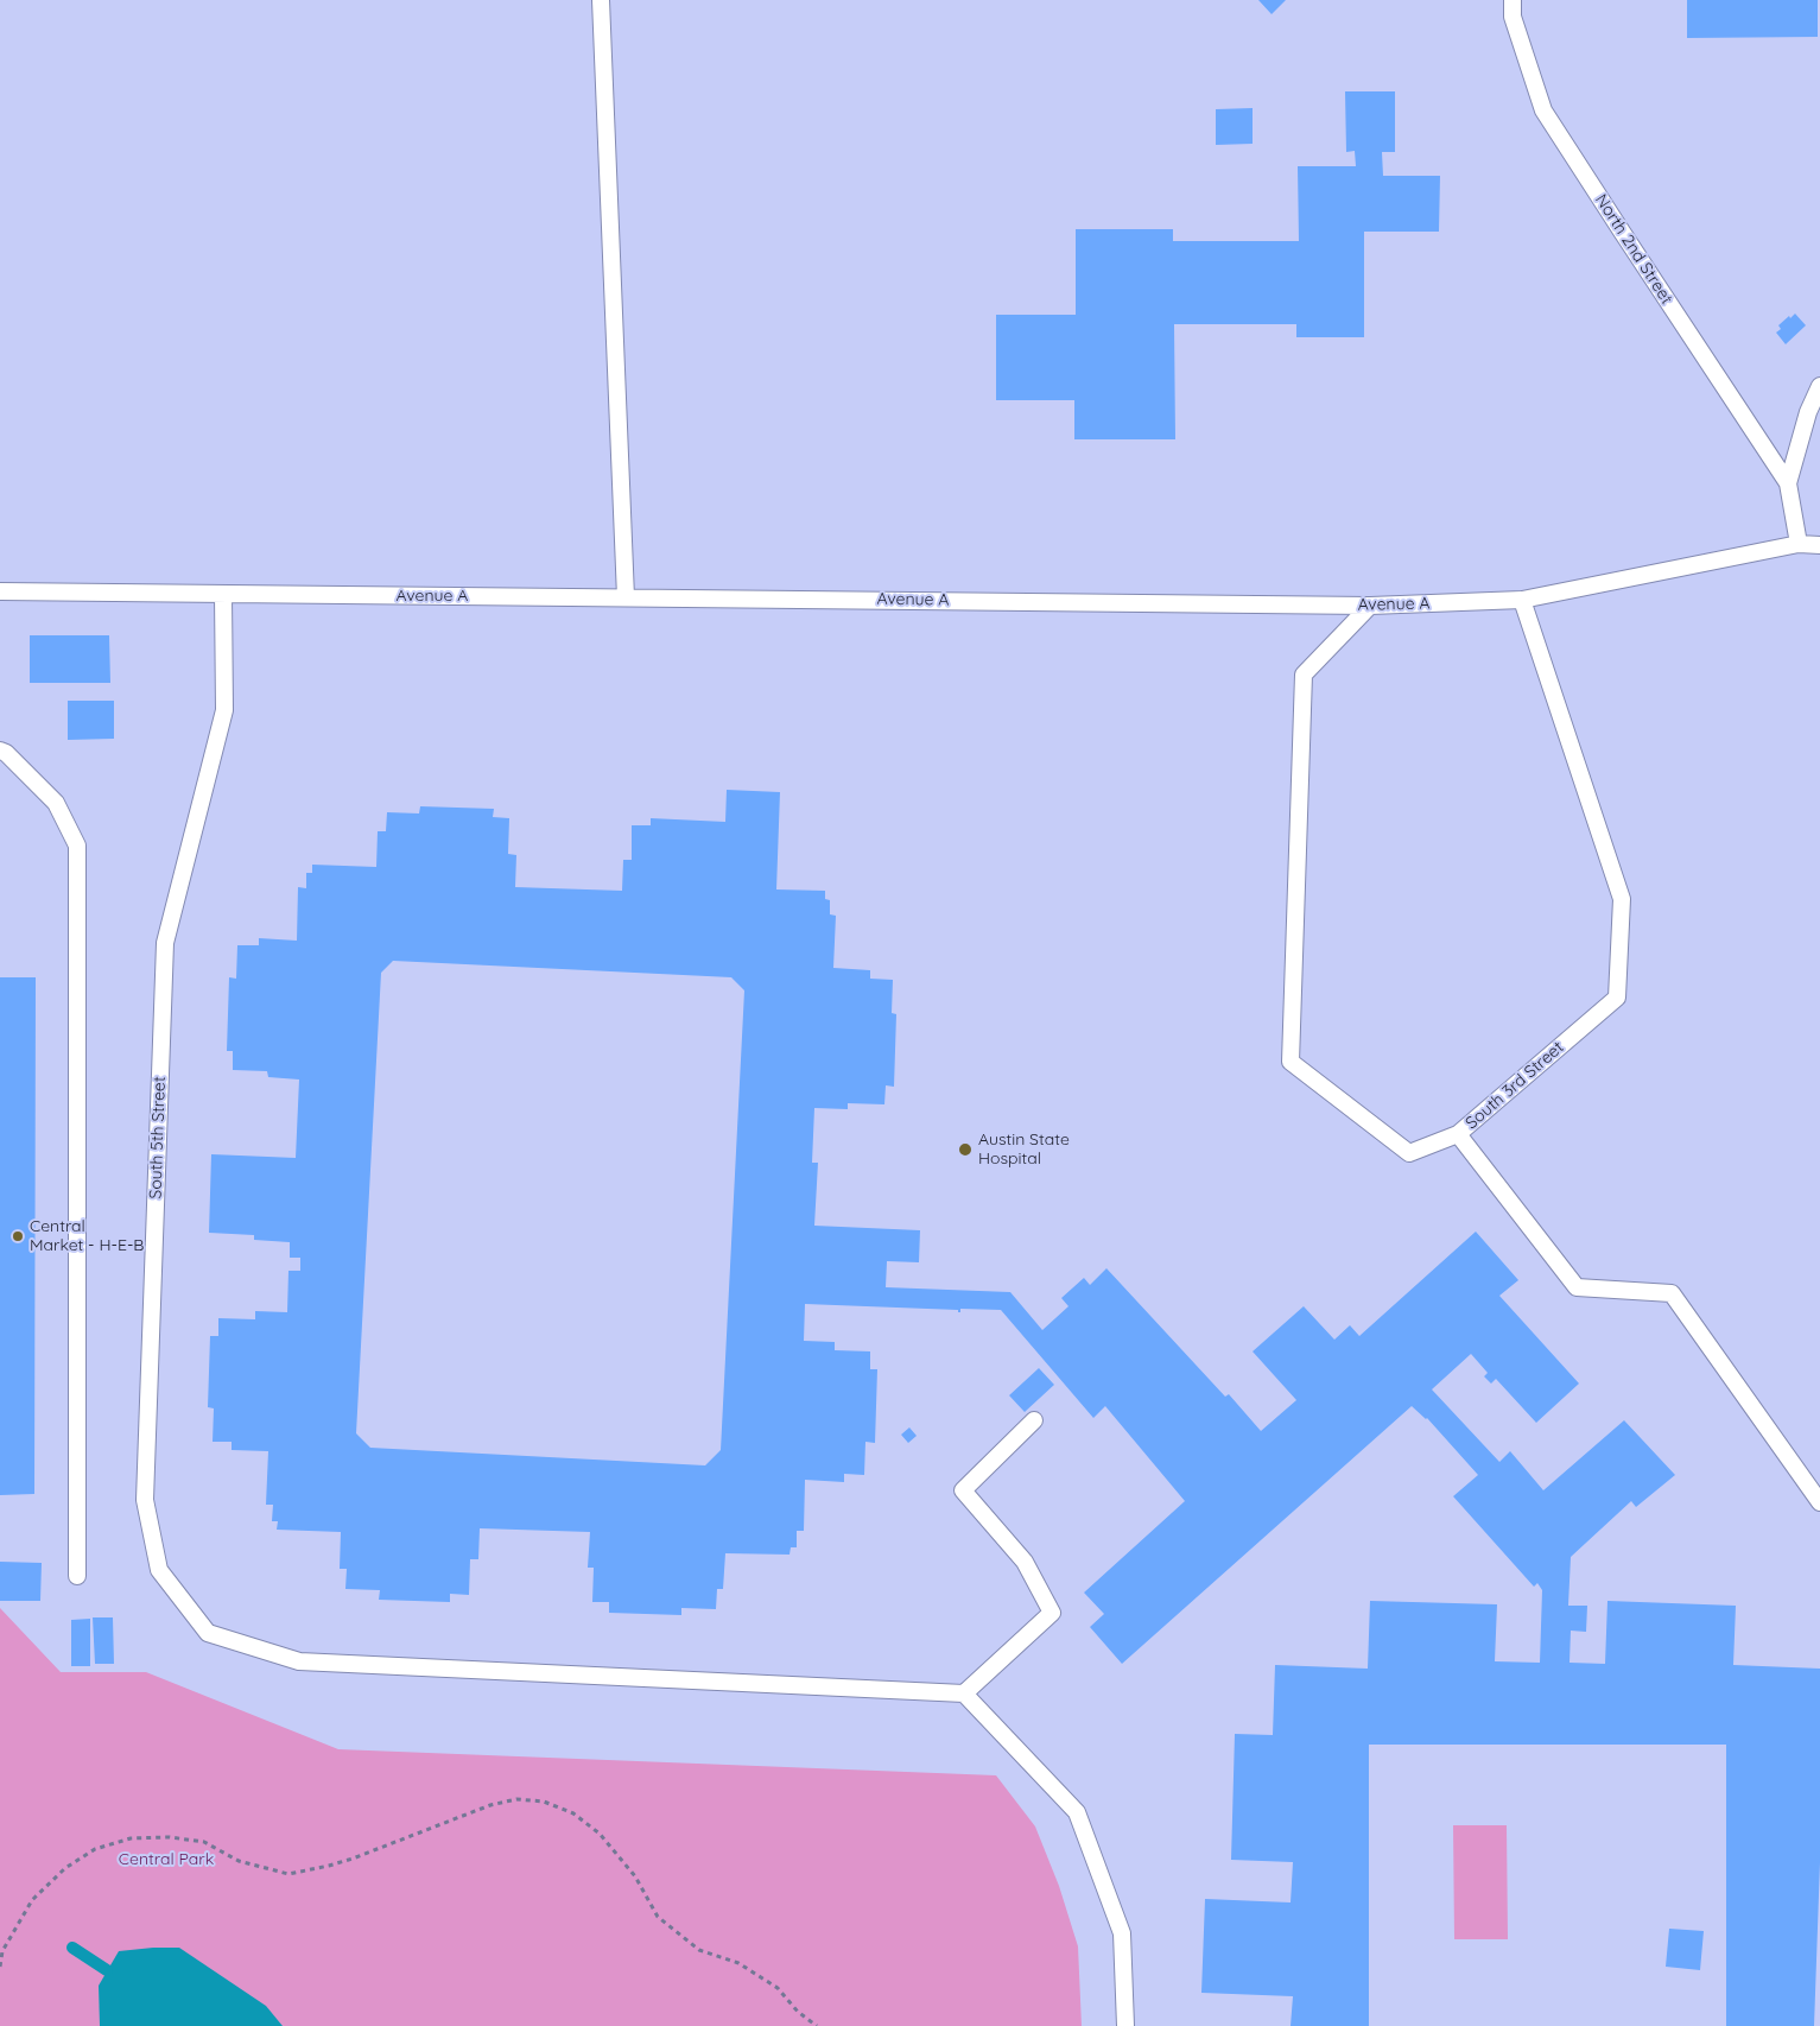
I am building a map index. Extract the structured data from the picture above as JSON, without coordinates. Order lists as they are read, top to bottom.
{
  "streets": {
    "lane": [
      "North 2nd Street",
      "Avenue A",
      "South 3rd Street",
      "South 5th Street"
    ]
  },
  "crossings": [
    ["Avenue A", "South 3rd Street"],
    ["Avenue A", "South 5th Street"]
  ],
  "parks": ["Central Park"],
  "places": ["Austin State Hospital", "Central Market - H-E-B"]
}
